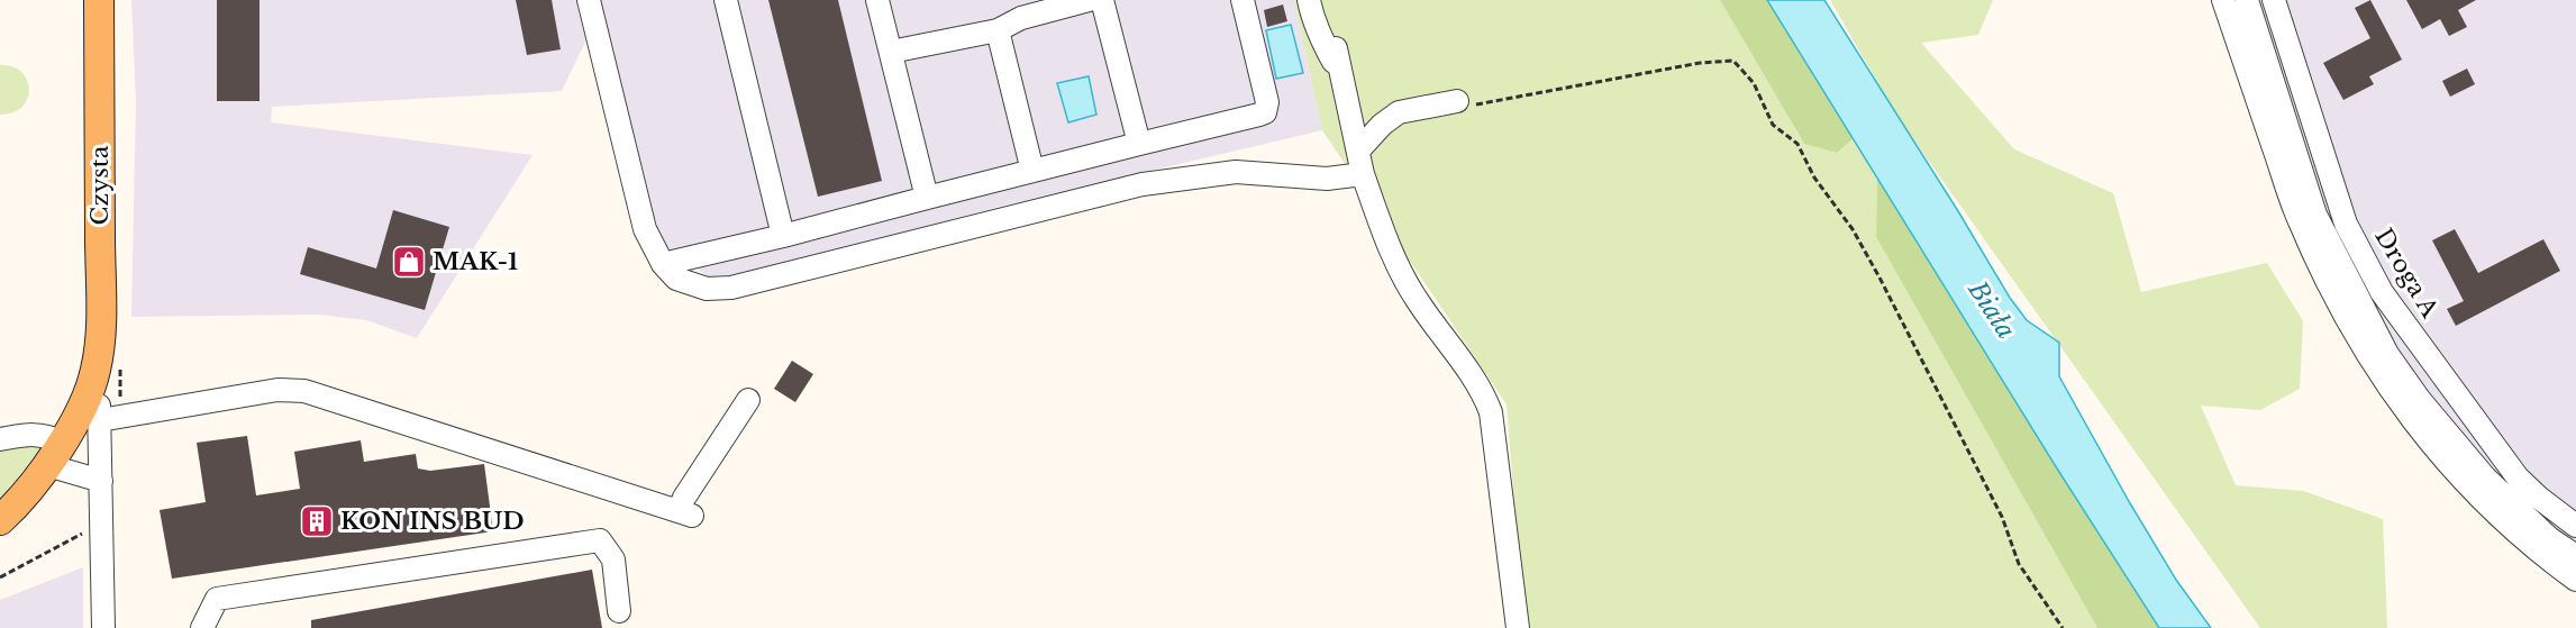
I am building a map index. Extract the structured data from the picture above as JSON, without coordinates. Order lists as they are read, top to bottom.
{
  "streets": {
    "main road": ["Czysta"],
    "street": ["Droga A"]
  },
  "water": ["Biała"],
  "places": {
    "shop": ["MAK-1"],
    "building": ["KON INS BUD"]
  }
}
